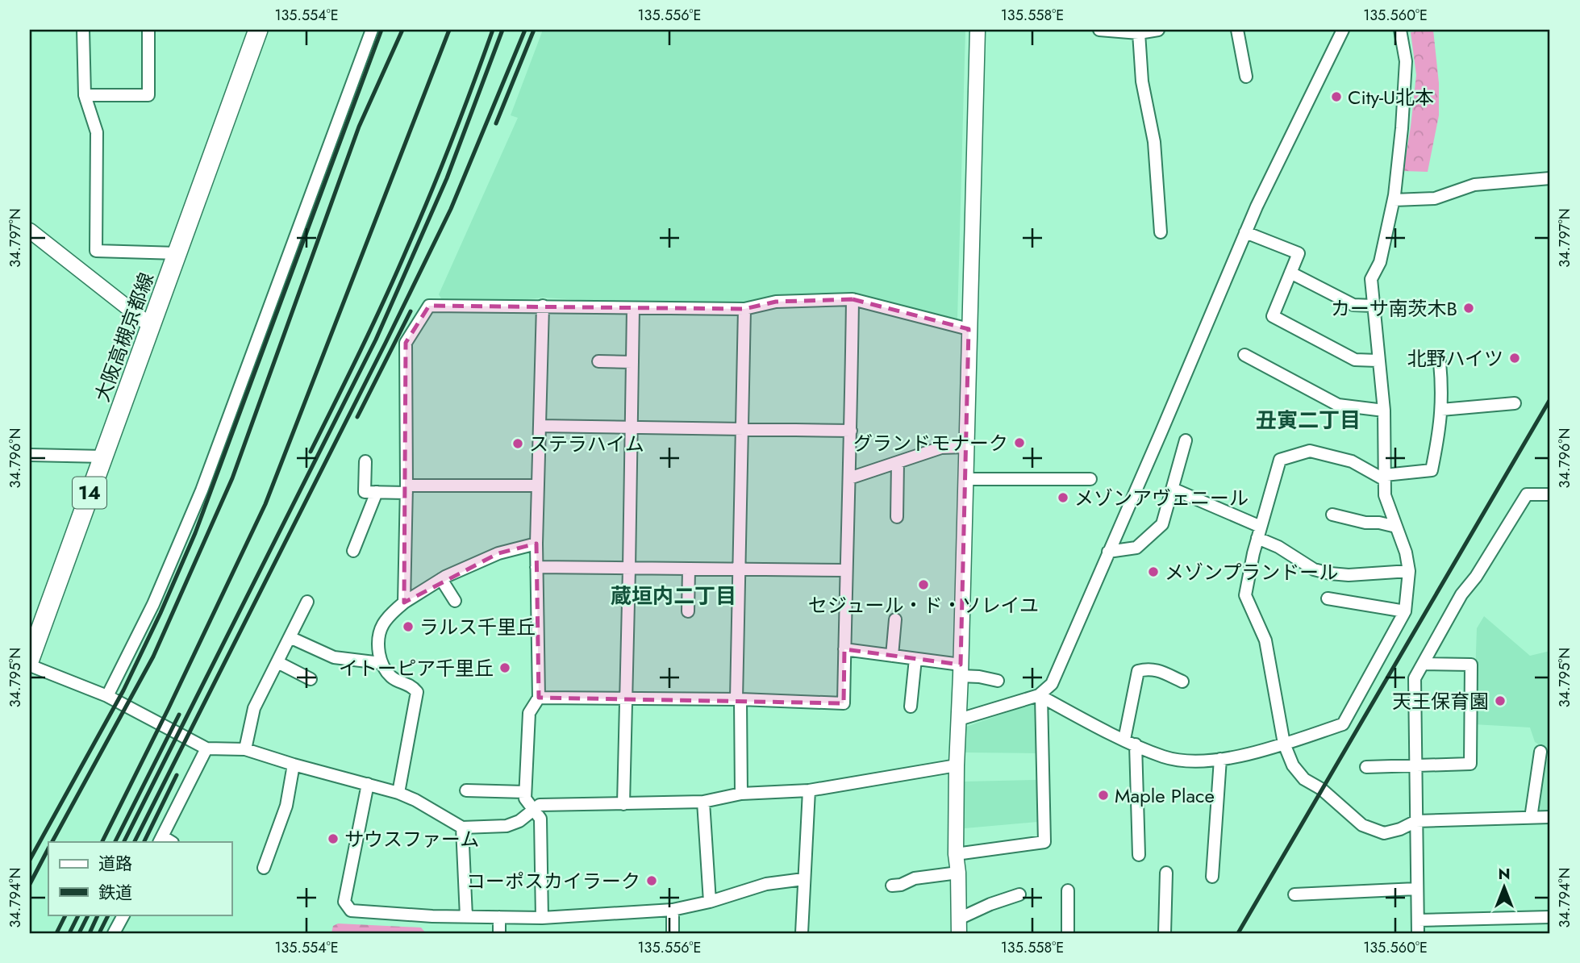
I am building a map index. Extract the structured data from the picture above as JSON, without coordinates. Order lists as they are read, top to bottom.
{
  "streets": {
    "main road": ["大阪高槻京都線", "14"]
  },
  "districts": ["丑寅二丁目", "蔵垣内二丁目"],
  "places": [
    "City-U北本",
    "カーサ南茨木B",
    "北野ハイツ",
    "グランドモナーク",
    "ステラハイム",
    "メゾンアヴェニール",
    "メゾンプランドール",
    "セジュール・ド・ソレイユ",
    "ラルス千里丘",
    "イトーピア千里丘",
    "天王保育園",
    "Maple Place",
    "サウスファーム",
    "コーポスカイラーク"
  ],
  "legend": ["道路", "鉄道"],
  "north": "top",
  "coordinates": [
    "135.554°E",
    "135.556°E",
    "135.558°E",
    "135.560°E",
    "34.797°N",
    "34.796°N",
    "34.795°N",
    "34.794°N"
  ]
}
